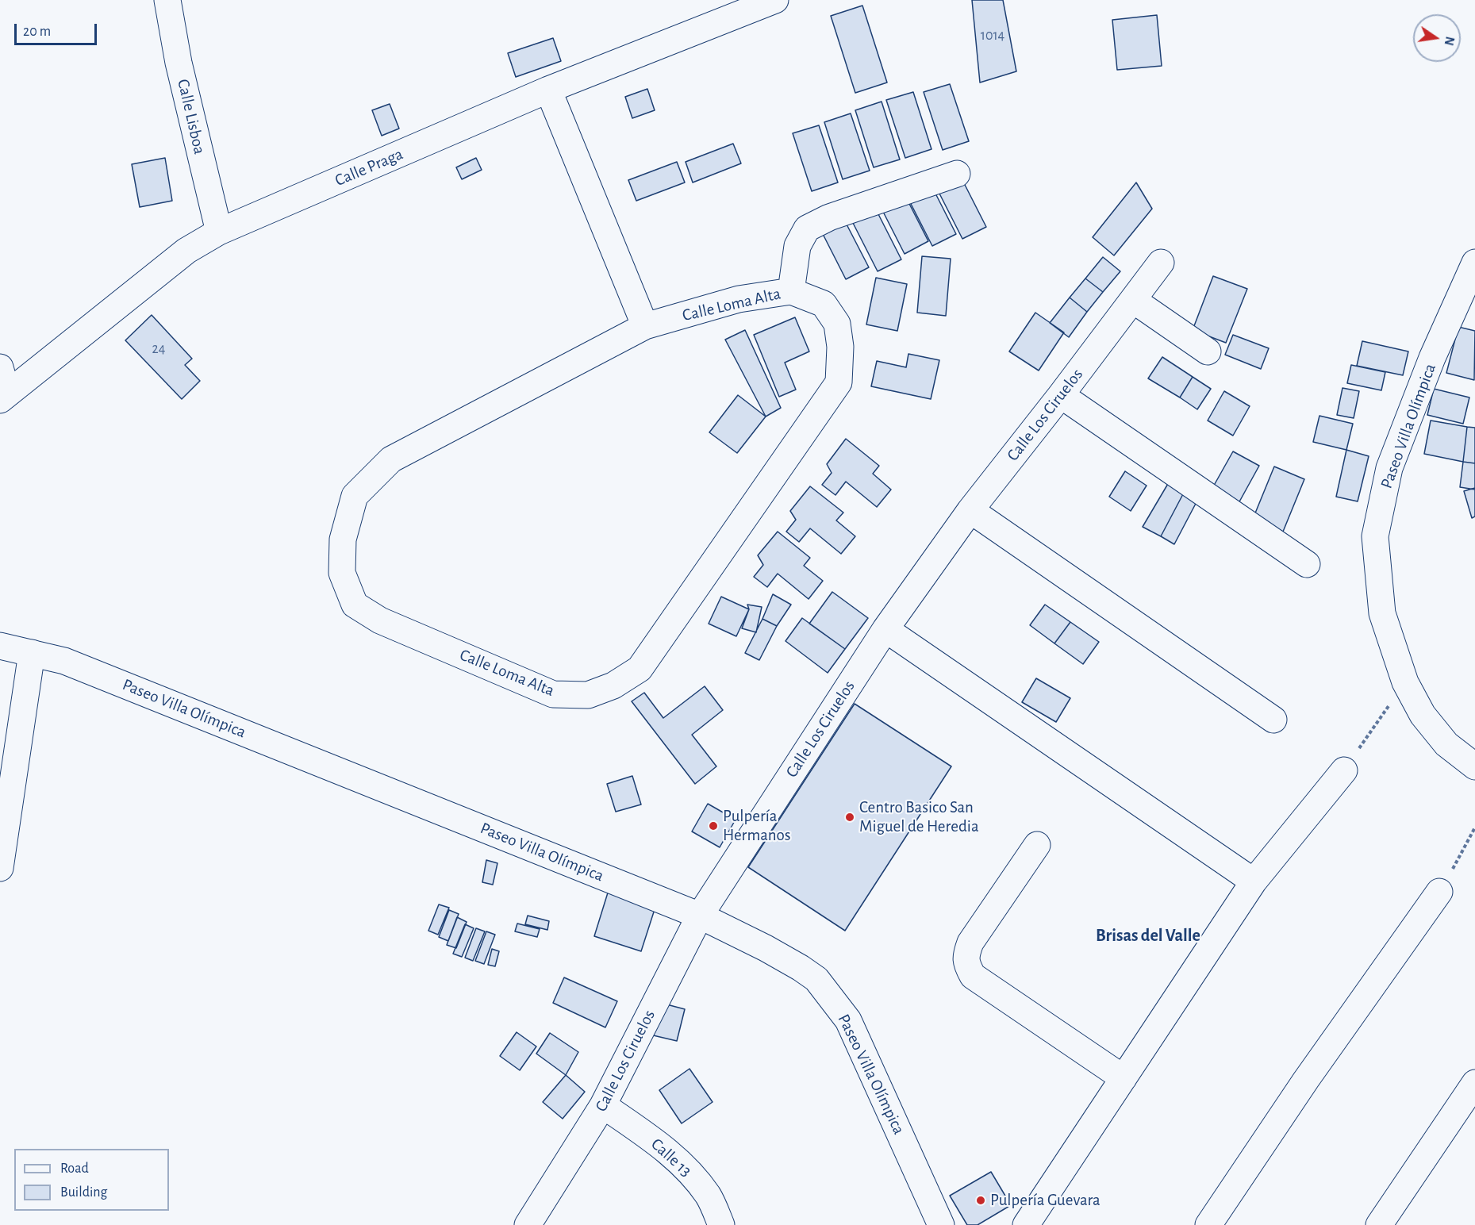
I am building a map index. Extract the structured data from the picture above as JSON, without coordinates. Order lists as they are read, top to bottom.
{
  "streets": {
    "street": [
      "Calle Lisboa",
      "Calle Praga",
      "Calle Loma Alta",
      "Calle Los Ciruelos",
      "Paseo Villa Olímpica",
      "Calle 13"
    ]
  },
  "crossings": [
    ["Calle Lisboa", "Calle Praga"],
    ["Calle Los Ciruelos", "Paseo Villa Olímpica"],
    ["Calle Los Ciruelos", "Calle 13"]
  ],
  "districts": ["Brisas del Valle"],
  "places": ["Centro Basico San Miguel de Heredia", "Pulpería Hermanos", "Pulpería Guevara"],
  "house_numbers": ["1014", "24"],
  "legend": ["Road", "Building"],
  "scale_bar": "20 m",
  "north": "right"
}
